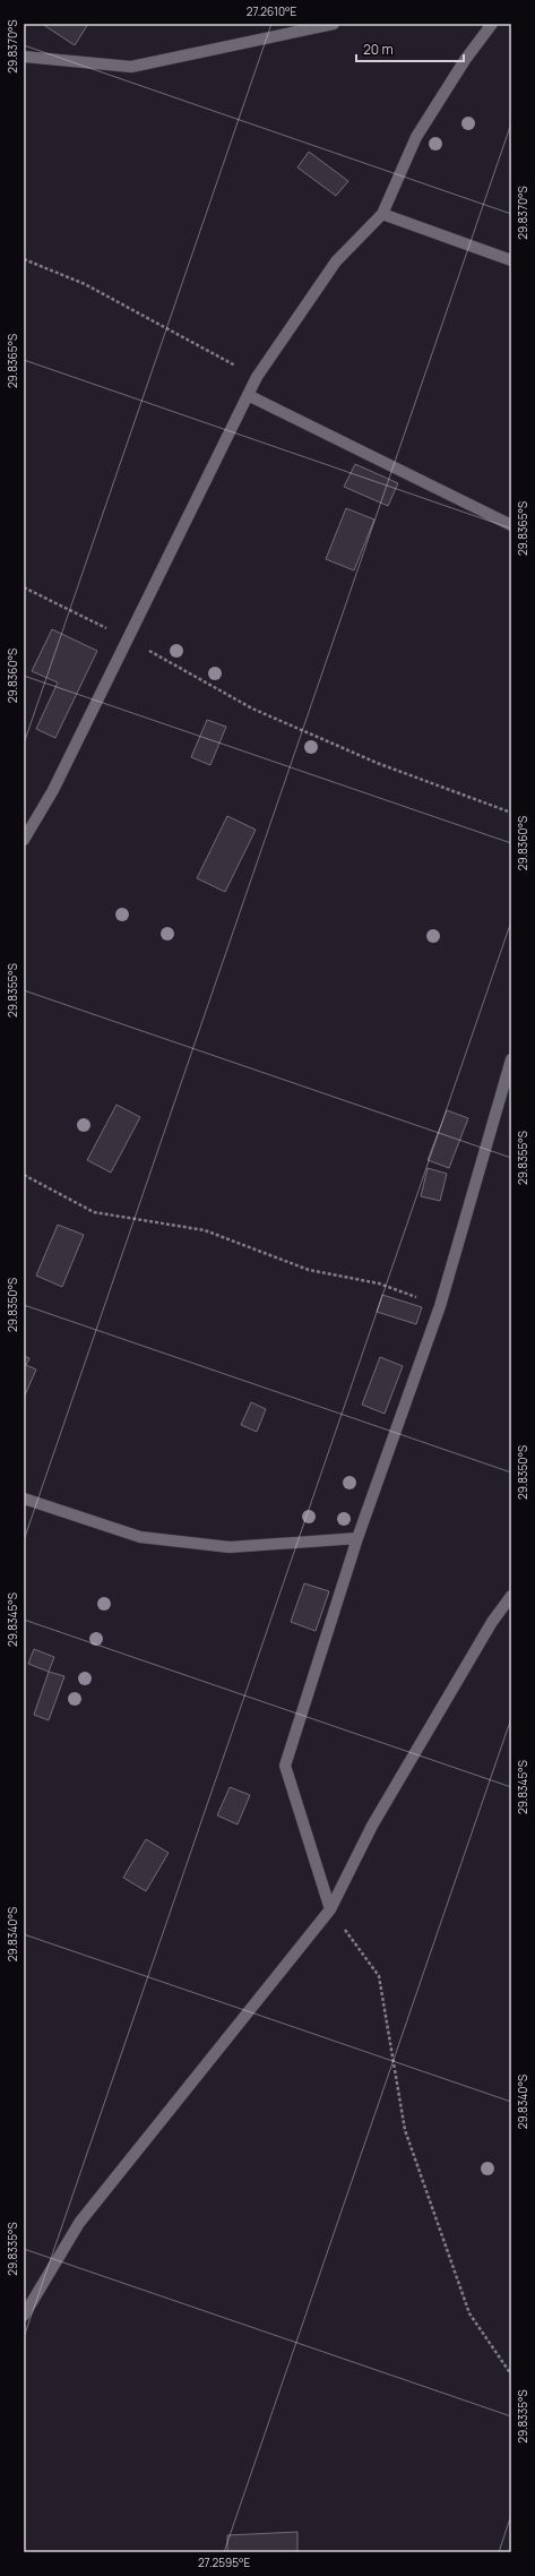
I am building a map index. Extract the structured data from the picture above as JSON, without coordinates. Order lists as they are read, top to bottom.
{
  "scale_bar": "20 m",
  "coordinates": [
    "27.2610°E",
    "29.8370°S",
    "29.8365°S",
    "29.8360°S",
    "29.8355°S",
    "29.8350°S",
    "29.8345°S",
    "29.8340°S",
    "29.8335°S",
    "27.2595°E"
  ]
}
